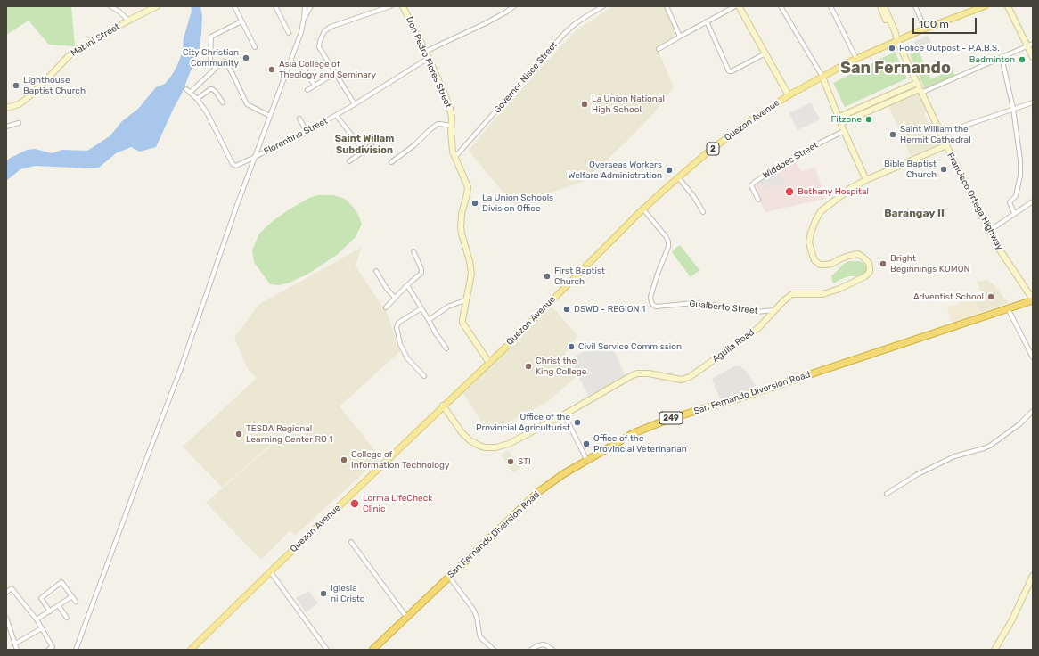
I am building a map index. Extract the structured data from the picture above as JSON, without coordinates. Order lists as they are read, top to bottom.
{
  "streets": {
    "highway": ["San Fernando Diversion Road", "249"],
    "main road": ["Quezon Avenue", "2"],
    "street": [
      "Mabini Street",
      "Don Pedro Flores Street",
      "Governor Nisce Street",
      "Florentino Street",
      "Widdoes Street",
      "Francisco Ortega Highway",
      "Gualberto Street",
      "Aguila Road"
    ]
  },
  "crossings": [
    ["Don Pedro Flores Street", "Governor Nisce Street"],
    ["Don Pedro Flores Street", "Quezon Avenue"],
    ["Don Pedro Flores Street", "Florentino Street"],
    ["Quezon Avenue", "Francisco Ortega Highway"],
    ["Quezon Avenue", "Gualberto Street"],
    ["Quezon Avenue", "Aguila Road"],
    ["Francisco Ortega Highway", "San Fernando Diversion Road"],
    ["Gualberto Street", "Aguila Road"]
  ],
  "districts": ["San Fernando", "Saint Willam Subdivision", "Barangay II"],
  "places": [
    "Police Outpost - P.A.B.S.",
    "City Christian Community",
    "Badminton",
    "Asia College of Theology and Seminary",
    "Lighthouse Baptist Church",
    "La Union National High School",
    "Fitzone",
    "Saint William the Hermit Cathedral",
    "Bible Baptist Church",
    "Overseas Workers Welfare Administration",
    "Bethany Hospital",
    "La Union Schools Division Office",
    "Bright Beginnings KUMON",
    "First Baptist Church",
    "Adventist School",
    "DSWD - REGION 1",
    "Civil Service Commission",
    "Christ the King College",
    "Office of the Provincial Agriculturist",
    "TESDA Regional Learning Center RO 1",
    "Office of the Provincial Veterinarian",
    "College of Information Technology",
    "STI",
    "Lorma LifeCheck Clinic",
    "Iglesia ni Cristo"
  ],
  "scale_bar": "100 m"
}
